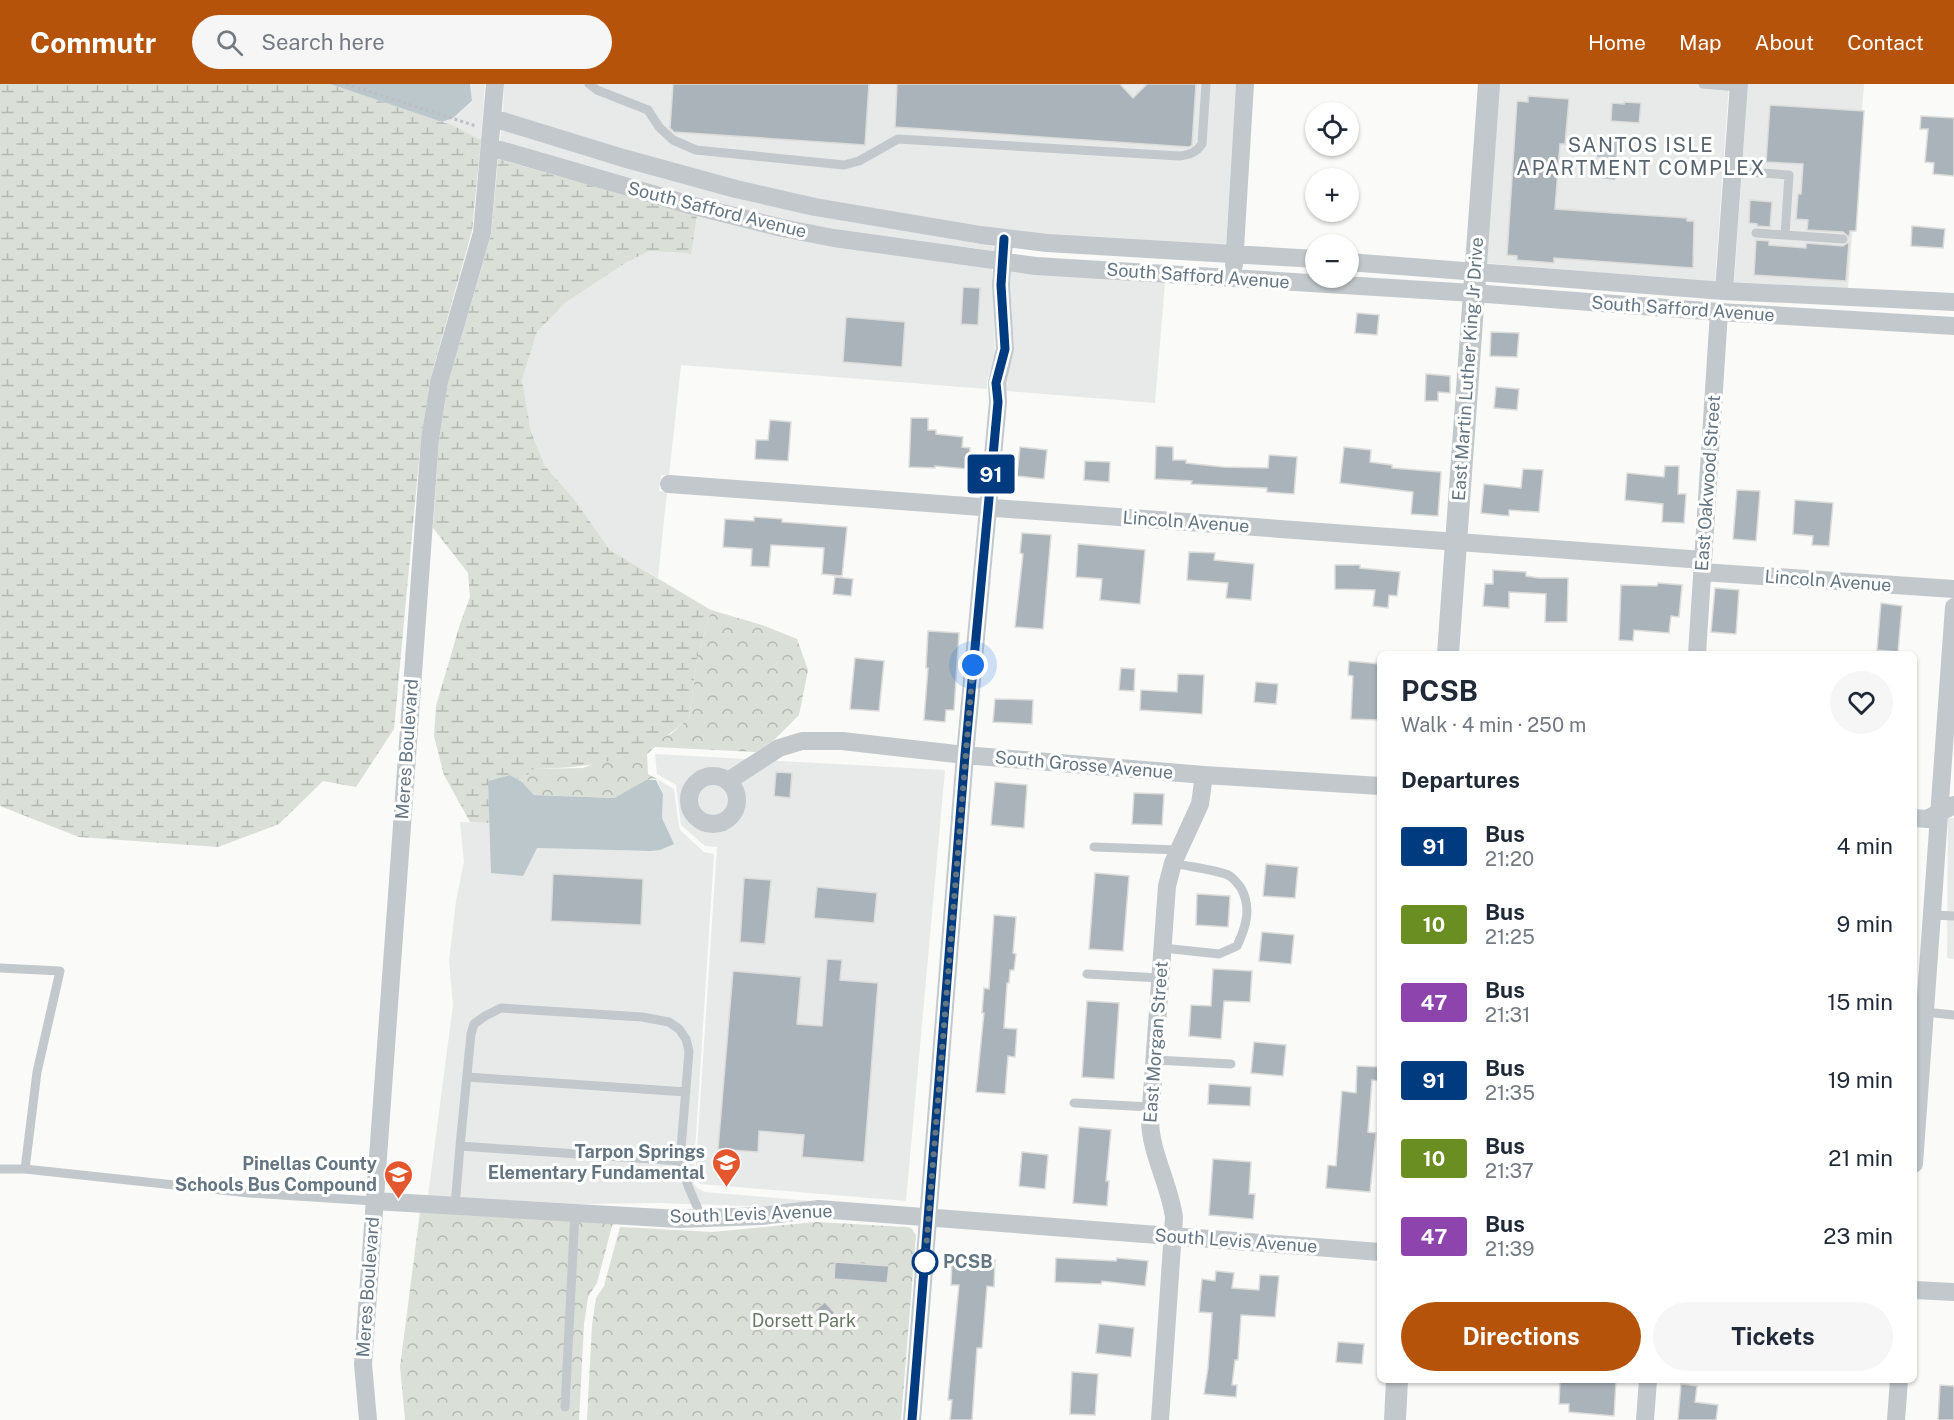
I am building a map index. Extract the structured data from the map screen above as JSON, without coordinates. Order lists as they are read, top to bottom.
{
  "streets": {
    "street": [
      "South Safford Avenue",
      "East Martin Luther King Jr Drive",
      "East Oakwood Street",
      "Lincoln Avenue",
      "Meres Boulevard",
      "South Grosse Avenue",
      "East Morgan Street",
      "South Levis Avenue"
    ]
  },
  "crossings": [
    ["South Safford Avenue", "East Martin Luther King Jr Drive"],
    ["South Safford Avenue", "East Oakwood Street"],
    ["South Safford Avenue", "Meres Boulevard"],
    ["East Martin Luther King Jr Drive", "Lincoln Avenue"],
    ["East Oakwood Street", "Lincoln Avenue"],
    ["Meres Boulevard", "South Levis Avenue"],
    ["South Grosse Avenue", "East Morgan Street"],
    ["East Morgan Street", "South Levis Avenue"]
  ],
  "districts": ["SANTOS ISLE APARTMENT COMPLEX"],
  "parks": ["Dorsett Park"],
  "places": {
    "school or university": ["Tarpon Springs Elementary Fundamental", "Pinellas County Schools Bus Compound"],
    "other": ["PCSB"]
  },
  "lines": ["bus line 91"],
  "page": {
    "header": "Commutr",
    "search": "Search here",
    "nav": [
      "Home",
      "Map",
      "About",
      "Contact"
    ],
    "on_map": "91",
    "map_buttons": ["+", "−"],
    "heading": [
      ["PCSB", "Walk · 4 min · 250 m"],
      "Departures"
    ],
    "list": [
      {
        "mark": "91",
        "name": "Bus",
        "note": "21:20",
        "value": "4 min"
      },
      {
        "mark": "10",
        "name": "Bus",
        "note": "21:25",
        "value": "9 min"
      },
      {
        "mark": "47",
        "name": "Bus",
        "note": "21:31",
        "value": "15 min"
      },
      {
        "mark": "91",
        "name": "Bus",
        "note": "21:35",
        "value": "19 min"
      },
      {
        "mark": "10",
        "name": "Bus",
        "note": "21:37",
        "value": "21 min"
      },
      {
        "mark": "47",
        "name": "Bus",
        "note": "21:39",
        "value": "23 min"
      }
    ],
    "buttons": ["Directions", "Tickets"]
  }
}
